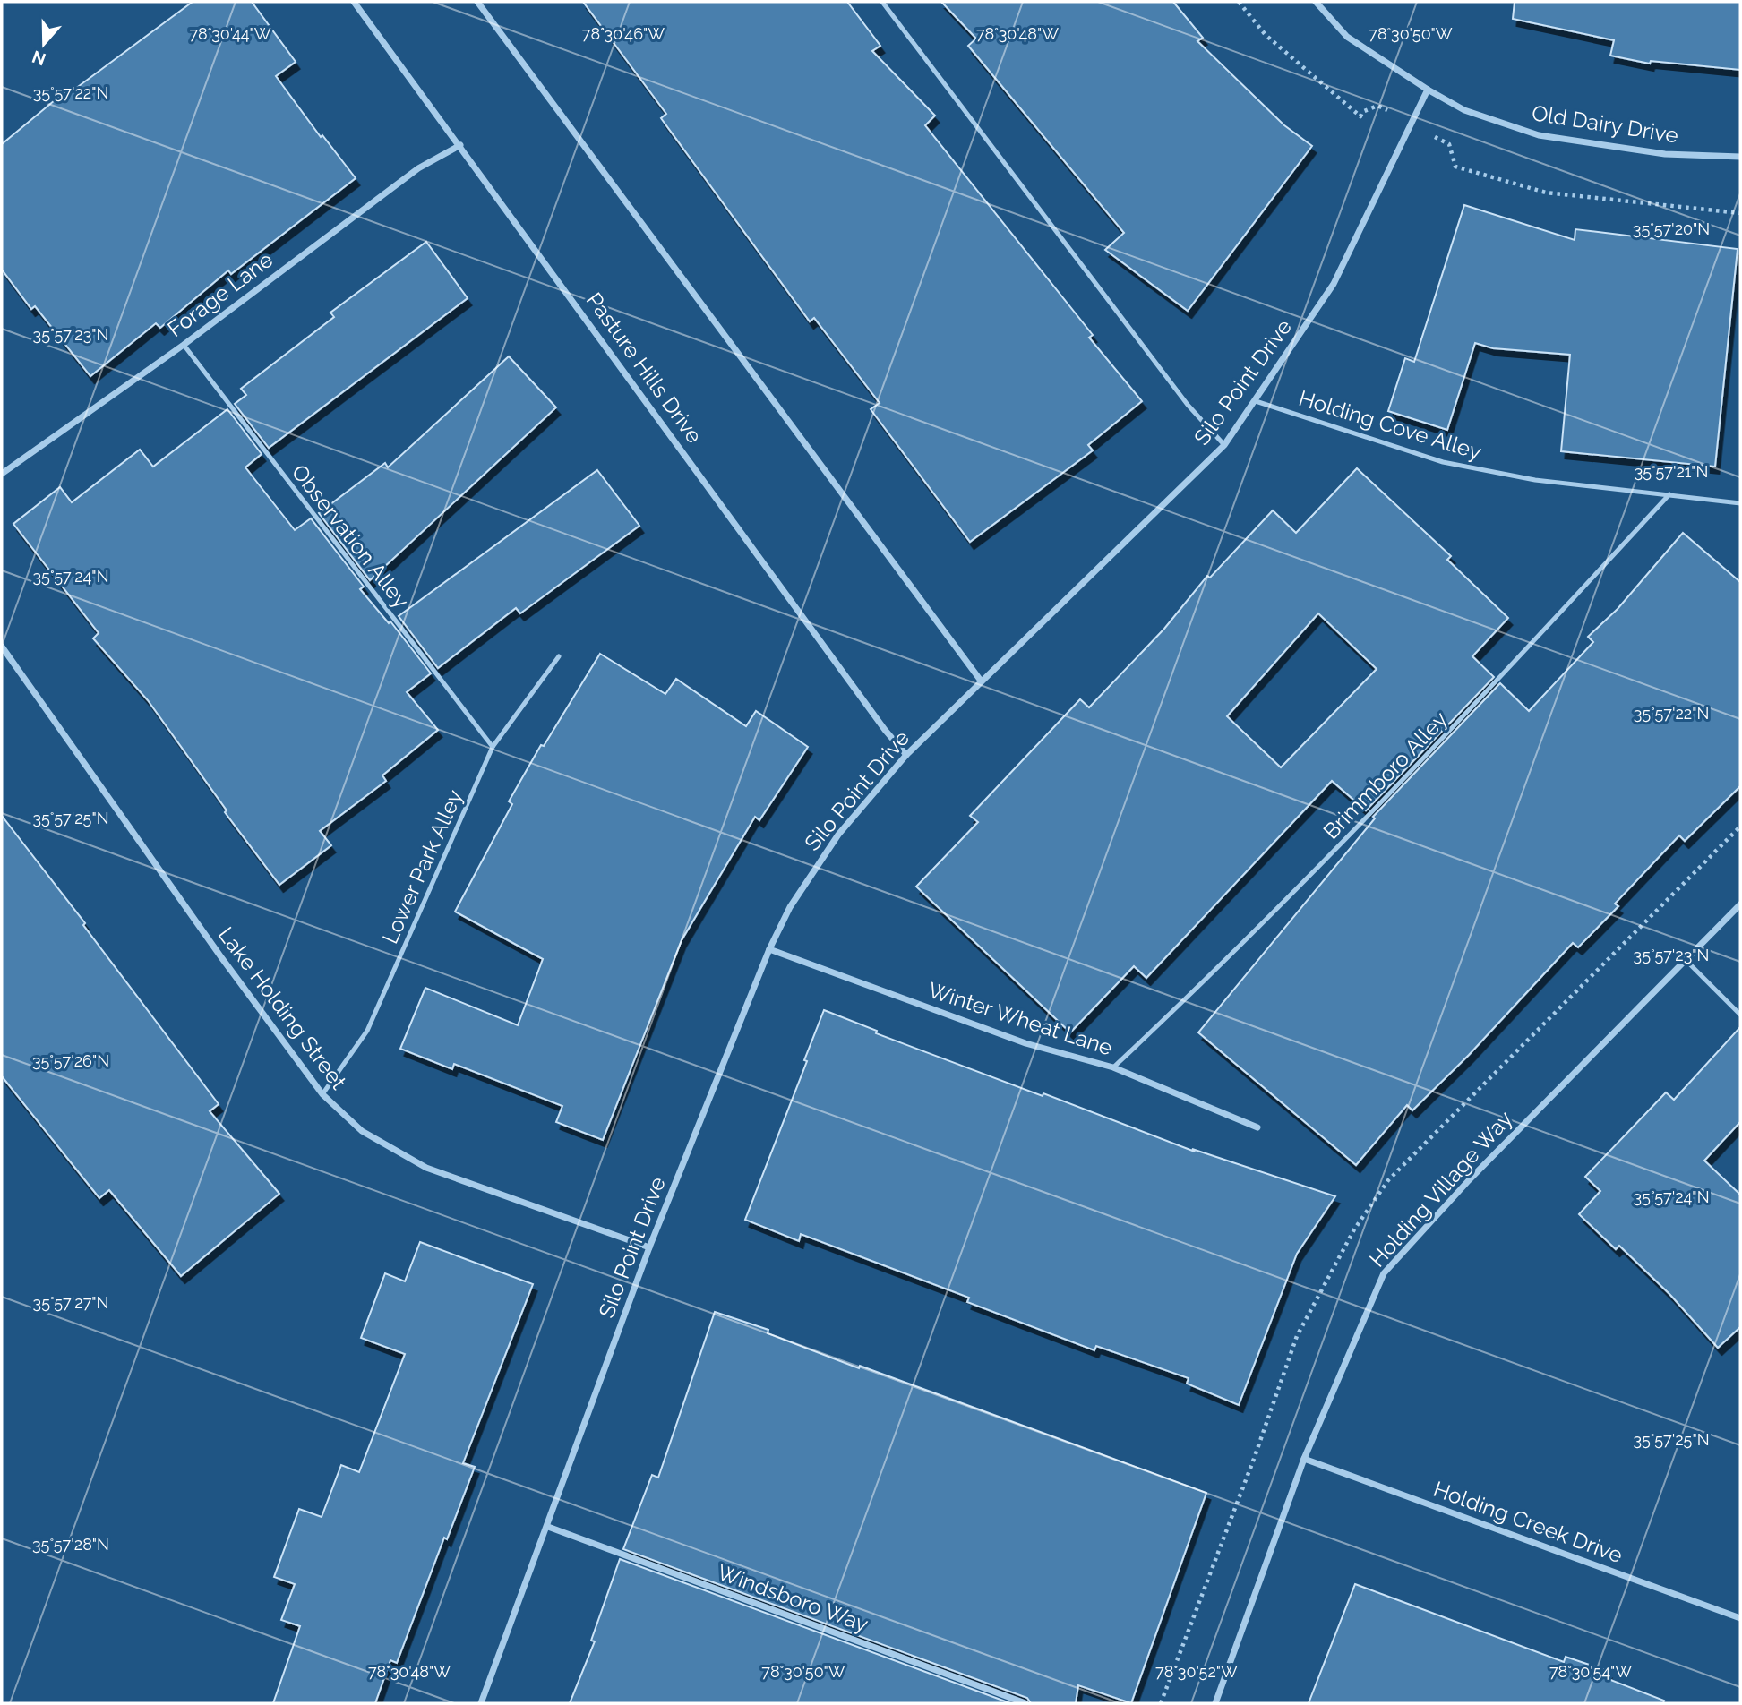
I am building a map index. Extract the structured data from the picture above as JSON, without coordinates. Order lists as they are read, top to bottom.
{
  "streets": {
    "street": [
      "Old Dairy Drive",
      "Forage Lane",
      "Pasture Hills Drive",
      "Silo Point Drive",
      "Lake Holding Street",
      "Winter Wheat Lane",
      "Holding Village Way",
      "Holding Creek Drive",
      "Windsboro Way"
    ],
    "lane": [
      "Holding Cove Alley",
      "Observation Alley",
      "Brimmboro Alley",
      "Lower Park Alley"
    ]
  },
  "crossings": [
    ["Old Dairy Drive", "Silo Point Drive"],
    ["Forage Lane", "Pasture Hills Drive"],
    ["Forage Lane", "Observation Alley"],
    ["Pasture Hills Drive", "Silo Point Drive"],
    ["Silo Point Drive", "Holding Cove Alley"],
    ["Silo Point Drive", "Lake Holding Street"],
    ["Silo Point Drive", "Winter Wheat Lane"],
    ["Silo Point Drive", "Windsboro Way"],
    ["Holding Cove Alley", "Brimmboro Alley"],
    ["Observation Alley", "Lower Park Alley"],
    ["Brimmboro Alley", "Winter Wheat Lane"],
    ["Lower Park Alley", "Lake Holding Street"],
    ["Holding Village Way", "Holding Creek Drive"]
  ],
  "north": "bottom",
  "coordinates": [
    "78°30'44\"W",
    "78°30'46\"W",
    "78°30'48\"W",
    "78°30'50\"W",
    "35°57'22\"N",
    "35°57'20\"N",
    "35°57'23\"N",
    "35°57'21\"N",
    "35°57'24\"N",
    "35°57'25\"N",
    "35°57'26\"N",
    "35°57'27\"N",
    "35°57'28\"N",
    "78°30'52\"W",
    "78°30'54\"W"
  ]
}
